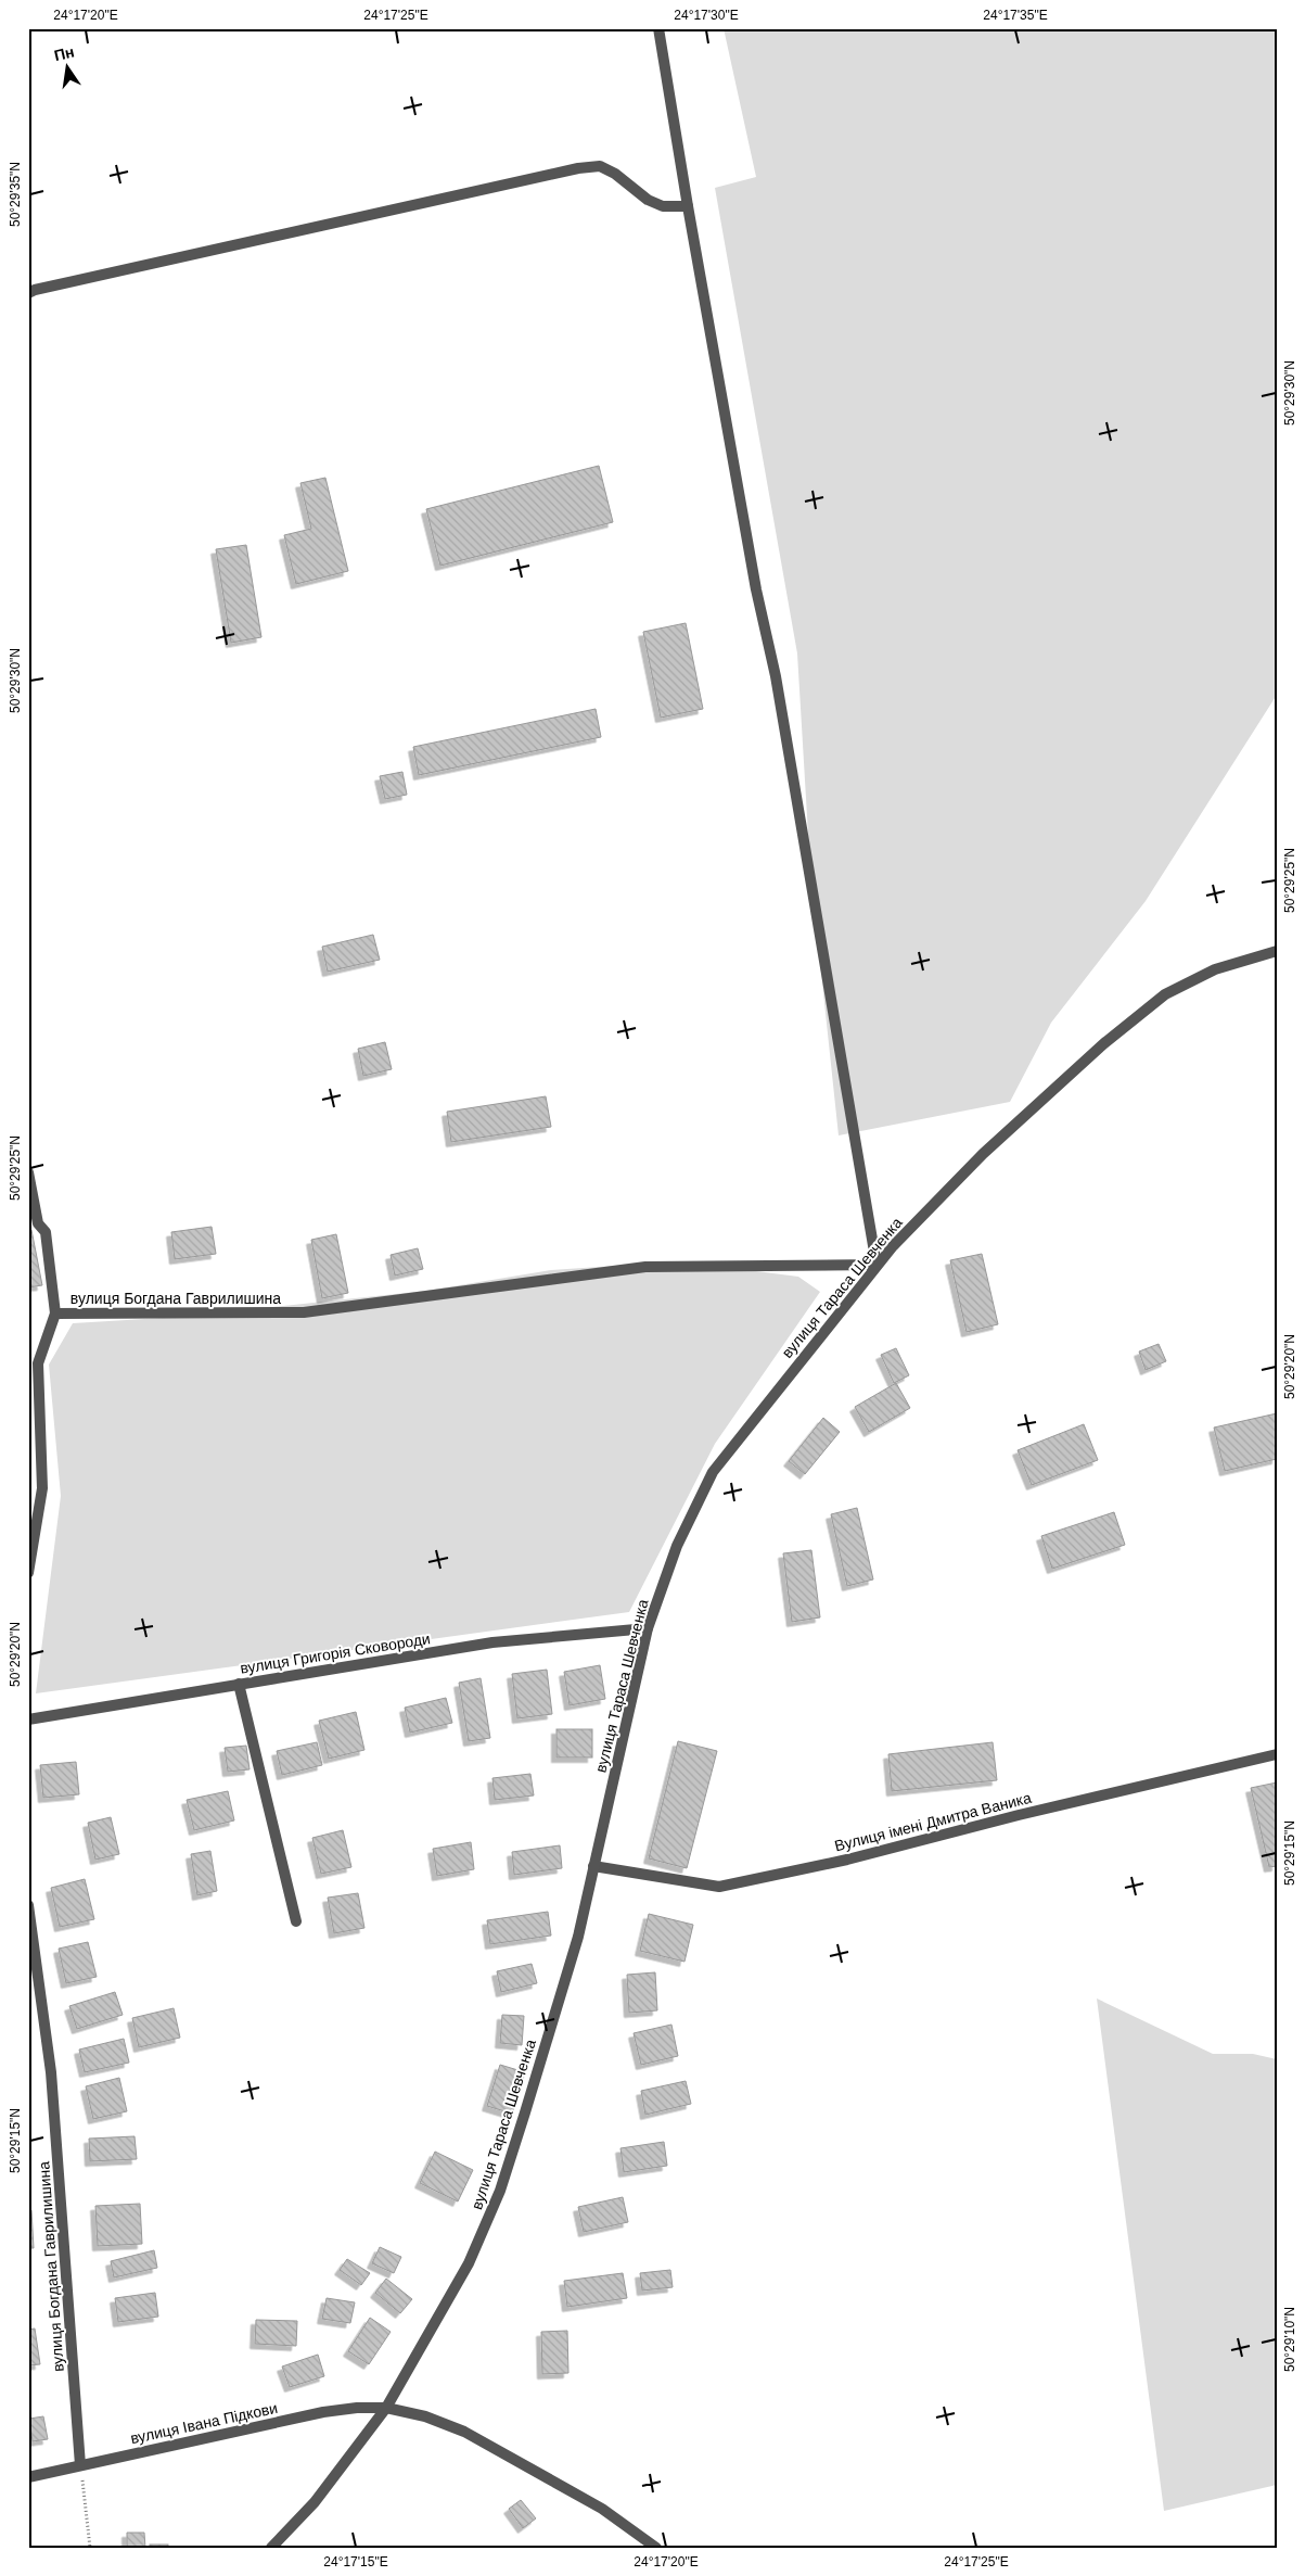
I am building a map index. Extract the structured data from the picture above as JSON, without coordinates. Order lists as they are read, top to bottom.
{
  "streets": {
    "street": [
      "вулиця Тараса Шевченка",
      "вулиця Богдана Гаврилишина",
      "вулиця Григорія Сковороди",
      "Вулиця імені Дмитра Ваника",
      "вулиця Івана Підкови"
    ]
  },
  "crossings": [
    ["вулиця Тараса Шевченка", "вулиця Григорія Сковороди"],
    ["вулиця Тараса Шевченка", "Вулиця імені Дмитра Ваника"],
    ["вулиця Тараса Шевченка", "вулиця Івана Підкови"],
    ["вулиця Богдана Гаврилишина", "вулиця Івана Підкови"]
  ],
  "north": "top",
  "coordinates": [
    "24°17'20\"E",
    "24°17'25\"E",
    "24°17'30\"E",
    "24°17'35\"E",
    "50°29'35\"N",
    "50°29'30\"N",
    "50°29'25\"N",
    "50°29'20\"N",
    "50°29'15\"N",
    "50°29'10\"N",
    "24°17'15\"E"
  ]
}
